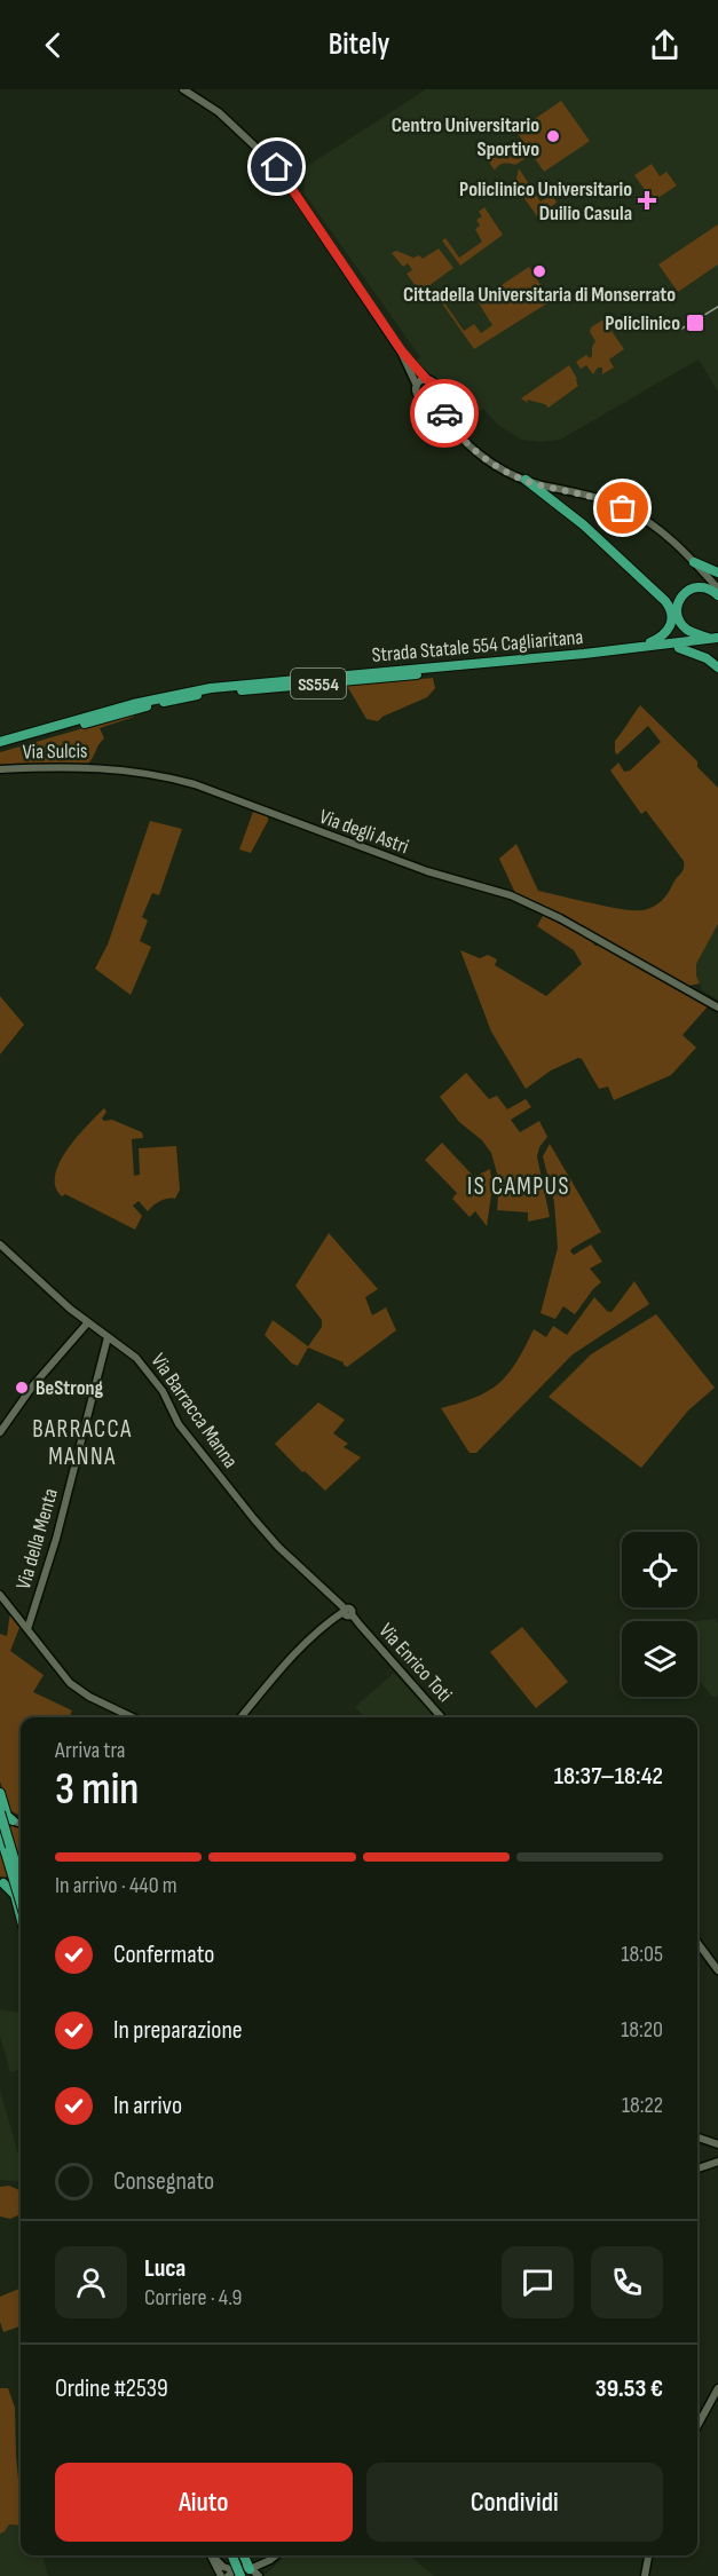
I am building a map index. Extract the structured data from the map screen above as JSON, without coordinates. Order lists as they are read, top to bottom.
{
  "streets": {
    "highway": ["Strada Statale 554 Cagliaritana", "SS554"],
    "street": [
      "Via Sulcis",
      "Via degli Astri",
      "Via Barracca Manna",
      "Via della Menta",
      "Via Enrico Toti"
    ]
  },
  "crossings": [
    ["Via Sulcis", "Via degli Astri"],
    ["Via Barracca Manna", "Via della Menta"],
    ["Via Barracca Manna", "Via Enrico Toti"]
  ],
  "districts": ["IS CAMPUS", "BARRACCA MANNA"],
  "places": {
    "other": ["Centro Universitario Sportivo", "Cittadella Universitaria di Monserrato", "BeStrong"],
    "health": ["Policlinico Universitario Duilio Casula"],
    "transit": ["Policlinico"]
  },
  "page": {
    "header": "Bitely",
    "heading": ["3 min", "Arriva tra", "18:37–18:42"],
    "panel": [
      "Luca",
      "Corriere · 4.9",
      "Ordine #2539",
      "39.53 €"
    ],
    "bar": "In arrivo · 440 m",
    "list": [
      ["Confermato", "18:05"],
      ["In preparazione", "18:20"],
      ["In arrivo", "18:22"],
      "Consegnato"
    ],
    "buttons": ["Aiuto", "Condividi"]
  }
}
